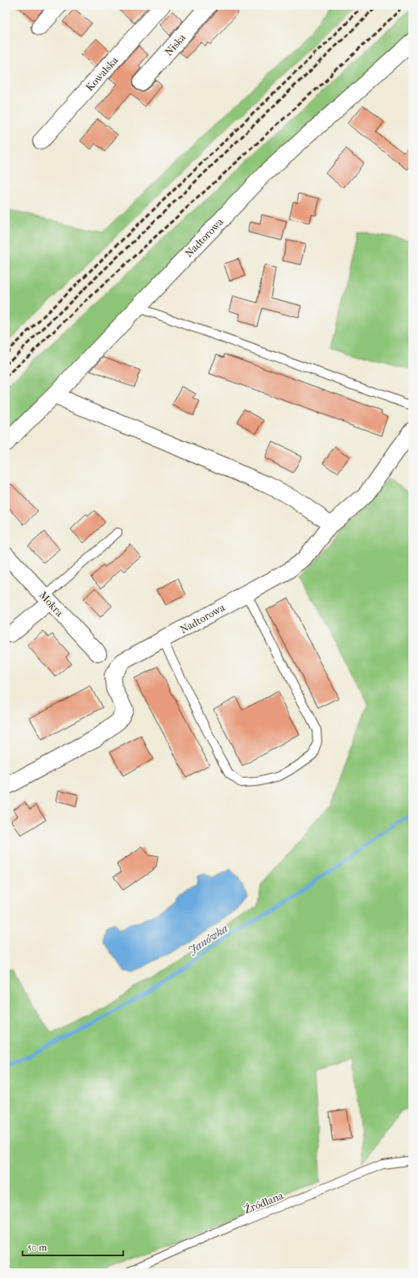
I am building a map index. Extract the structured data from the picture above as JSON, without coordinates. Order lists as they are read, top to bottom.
{
  "streets": {
    "street": [
      "Niska",
      "Kowalska",
      "Nadtorowa",
      "Mokra"
    ],
    "lane": ["Źródlana"]
  },
  "water": ["Janówka"],
  "scale_bar": "50 m"
}
